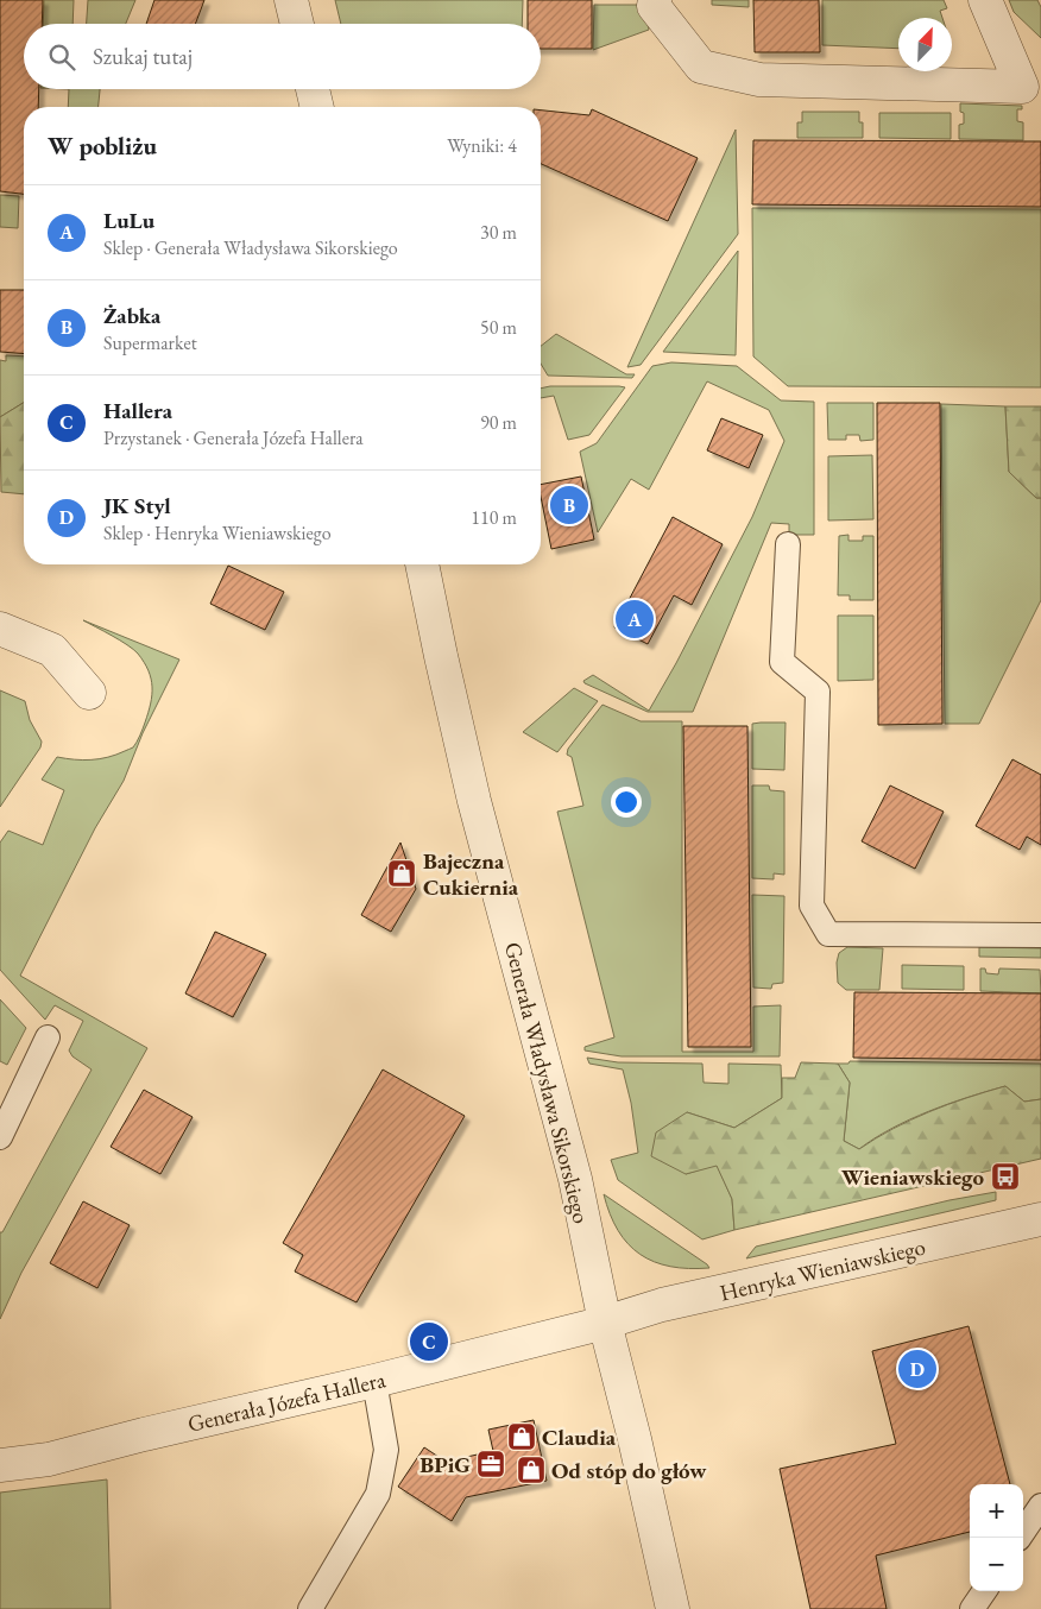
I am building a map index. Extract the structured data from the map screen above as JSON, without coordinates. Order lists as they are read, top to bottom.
{
  "streets": {
    "street": ["Generała Władysława Sikorskiego", "Henryka Wieniawskiego", "Generała Józefa Hallera"]
  },
  "crossings": [
    ["Generała Władysława Sikorskiego", "Henryka Wieniawskiego"],
    ["Generała Władysława Sikorskiego", "Generała Józefa Hallera"],
    ["Henryka Wieniawskiego", "Generała Józefa Hallera"]
  ],
  "places": {
    "shop": ["Bajeczna Cukiernia", "Claudia", "Od stóp do głów"],
    "bus stop": ["Wieniawskiego"],
    "office": ["BPiG"]
  },
  "north": "top right",
  "page": {
    "search": "Szukaj tutaj",
    "heading": ["W pobliżu", "Wyniki: 4"],
    "list": [
      {
        "mark": "A",
        "name": "LuLu",
        "note": "Sklep · Generała Władysława Sikorskiego",
        "value": "30 m"
      },
      {
        "mark": "B",
        "name": "Żabka",
        "note": "Supermarket",
        "value": "50 m"
      },
      {
        "mark": "C",
        "name": "Hallera",
        "note": "Przystanek · Generała Józefa Hallera",
        "value": "90 m"
      },
      {
        "mark": "D",
        "name": "JK Styl",
        "note": "Sklep · Henryka Wieniawskiego",
        "value": "110 m"
      }
    ],
    "pins": [
      "B",
      "A",
      "C",
      "D"
    ],
    "map_buttons": ["+", "−"]
  }
}
